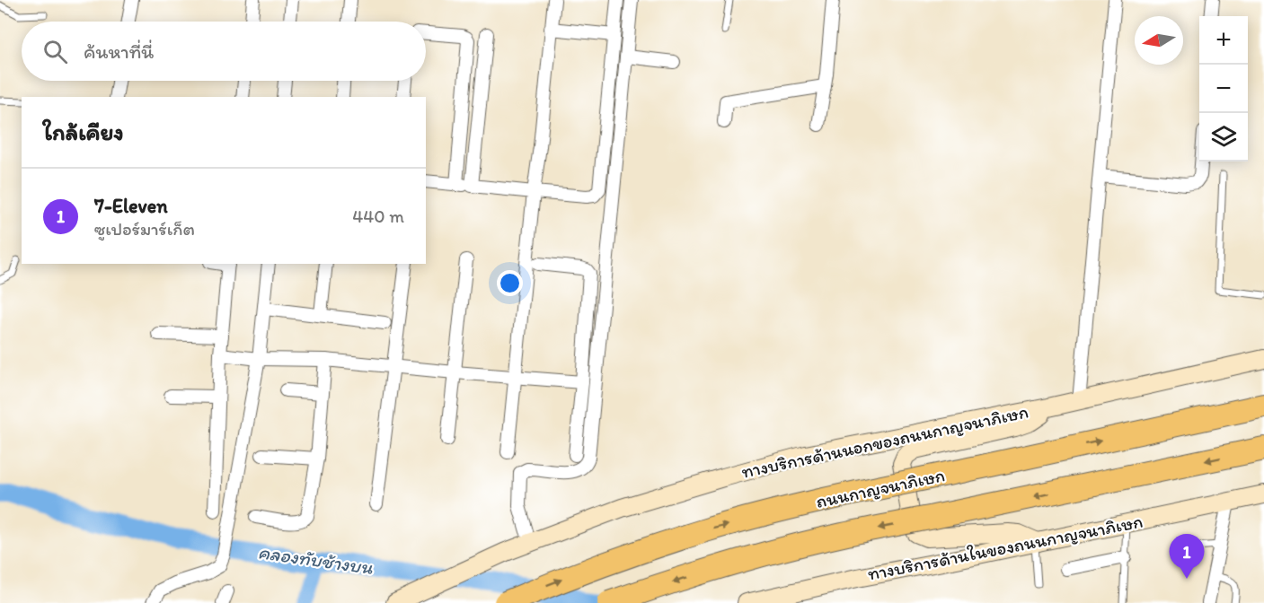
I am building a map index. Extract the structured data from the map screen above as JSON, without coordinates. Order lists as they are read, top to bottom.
{
  "streets": {
    "highway": ["ถนนกาญจนาภิเษก"],
    "main road": ["ทางบริการด้านนอกของถนนกาญจนาภิเษก", "ทางบริการด้านในของถนนกาญจนาภิเษก"]
  },
  "water": ["คลองทับช้างบน"],
  "north": "left",
  "page": {
    "map_buttons": ["+", "−"],
    "search": "ค้นหาที่นี่",
    "heading": "ใกล้เคียง",
    "list": [
      {
        "mark": "1",
        "name": "7-Eleven",
        "note": "ซูเปอร์มาร์เก็ต",
        "value": "440 m"
      }
    ],
    "pins": "1"
  }
}
